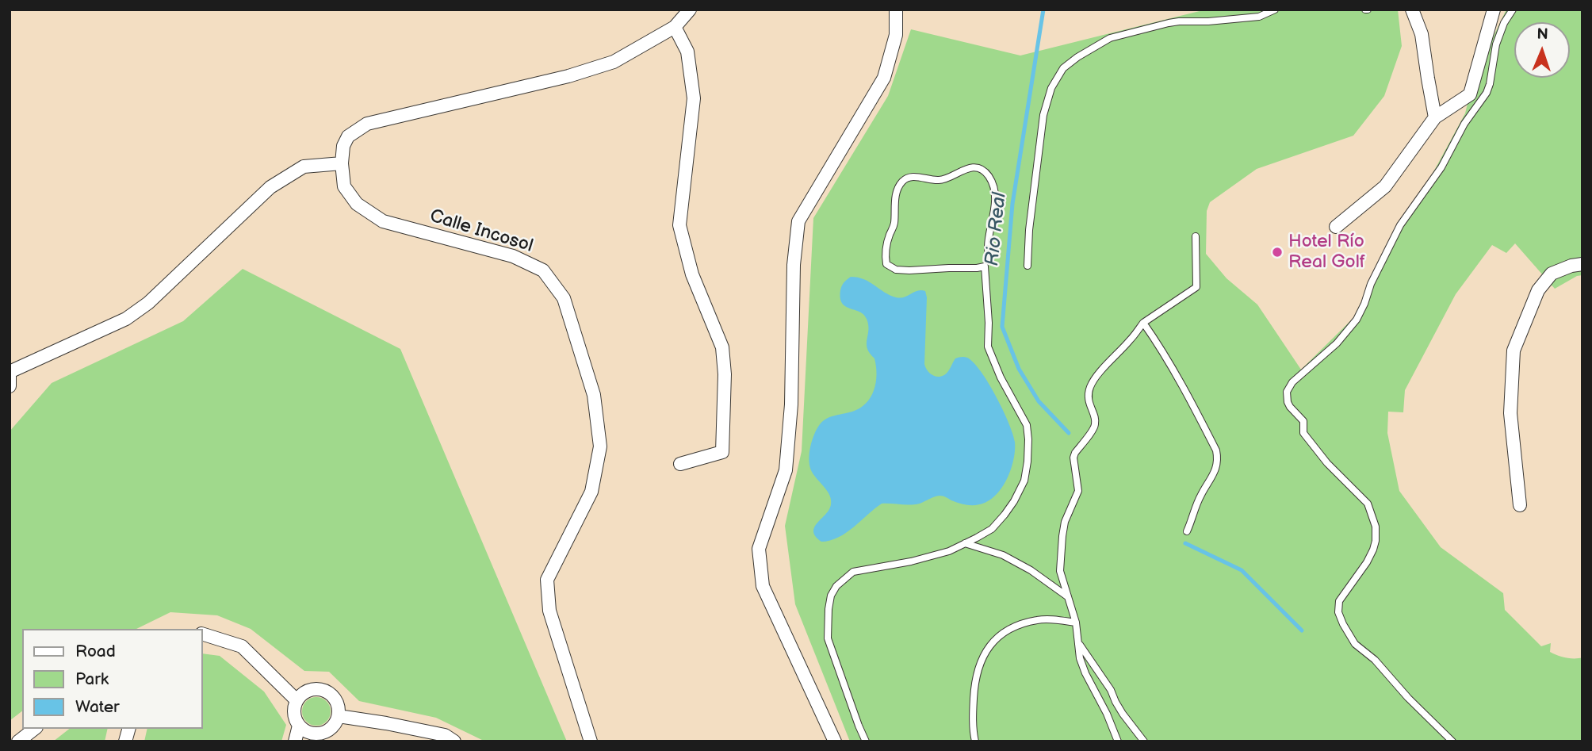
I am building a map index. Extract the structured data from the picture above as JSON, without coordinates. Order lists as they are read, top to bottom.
{
  "streets": {
    "street": ["Calle Incosol"]
  },
  "water": ["Rio Real"],
  "places": ["Hotel Río Real Golf"],
  "legend": ["Road", "Park", "Water"],
  "north": "top"
}
